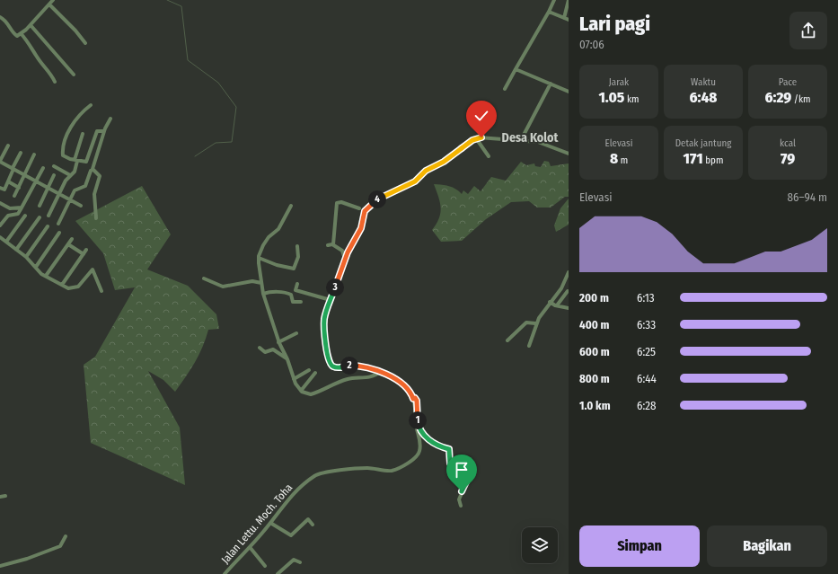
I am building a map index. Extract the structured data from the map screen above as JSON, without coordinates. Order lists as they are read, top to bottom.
{
  "streets": {
    "street": ["Jalan Lettu. Moch. Toha"]
  },
  "districts": ["Desa Kolot"],
  "page": {
    "heading": ["Lari pagi", "07:06"],
    "stats": [
      ["Jarak", "1.05 km"],
      ["Waktu", "6:48"],
      ["Pace", "6:29 /km"],
      ["Elevasi", "8 m"],
      ["Detak jantung", "171 bpm"],
      ["kcal", "79"]
    ],
    "chart": ["Elevasi", "86–94 m"],
    "pins": [
      "4",
      "3",
      "2",
      "1"
    ],
    "list": [
      {
        "name": "200 m",
        "note": "6:13"
      },
      {
        "name": "400 m",
        "note": "6:33"
      },
      {
        "name": "600 m",
        "note": "6:25"
      },
      {
        "name": "800 m",
        "note": "6:44"
      },
      {
        "name": "1.0 km",
        "note": "6:28"
      }
    ],
    "buttons": ["Simpan", "Bagikan"]
  }
}
